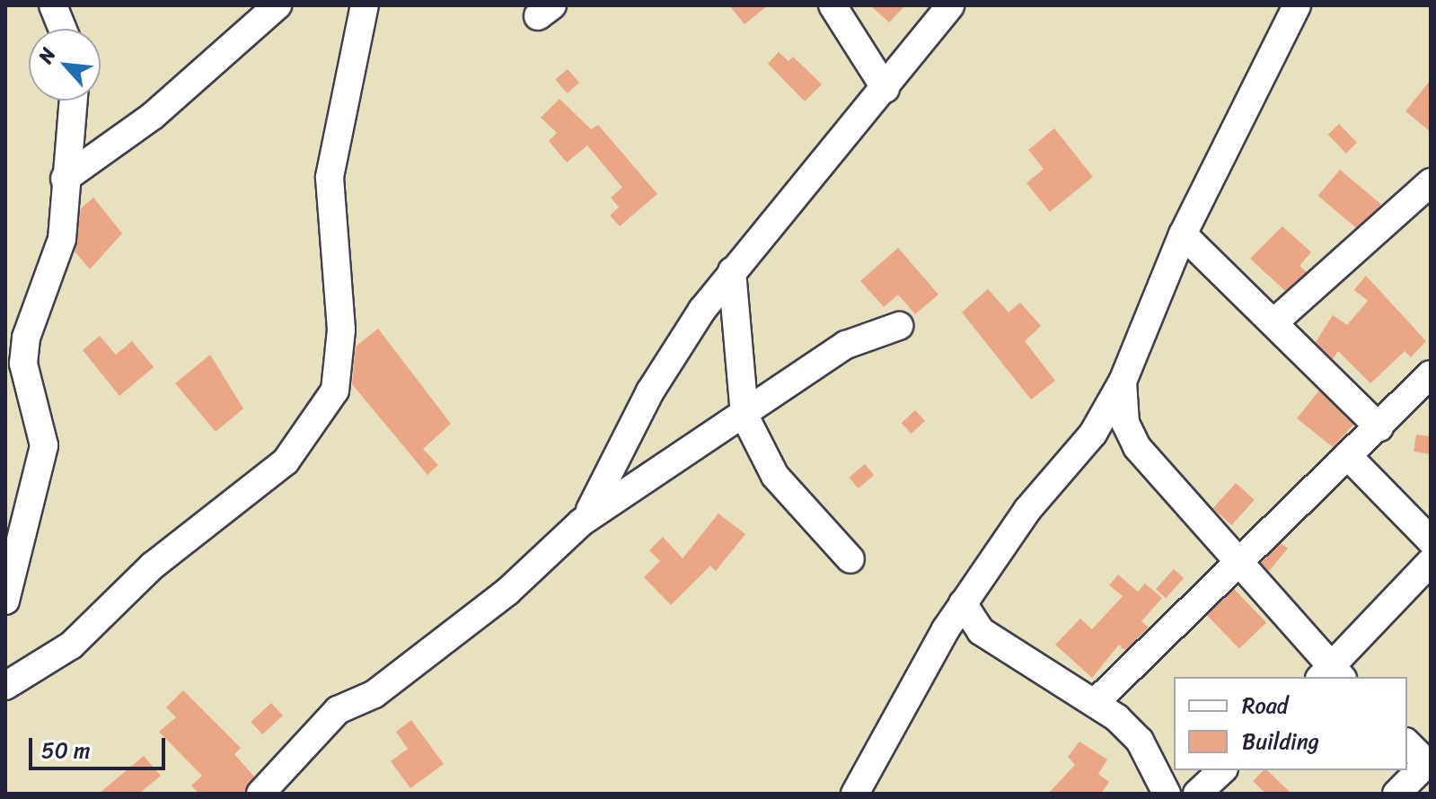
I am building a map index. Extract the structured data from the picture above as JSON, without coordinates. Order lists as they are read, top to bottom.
{
  "legend": ["Road", "Building"],
  "scale_bar": "50 m",
  "north": "top left"
}
